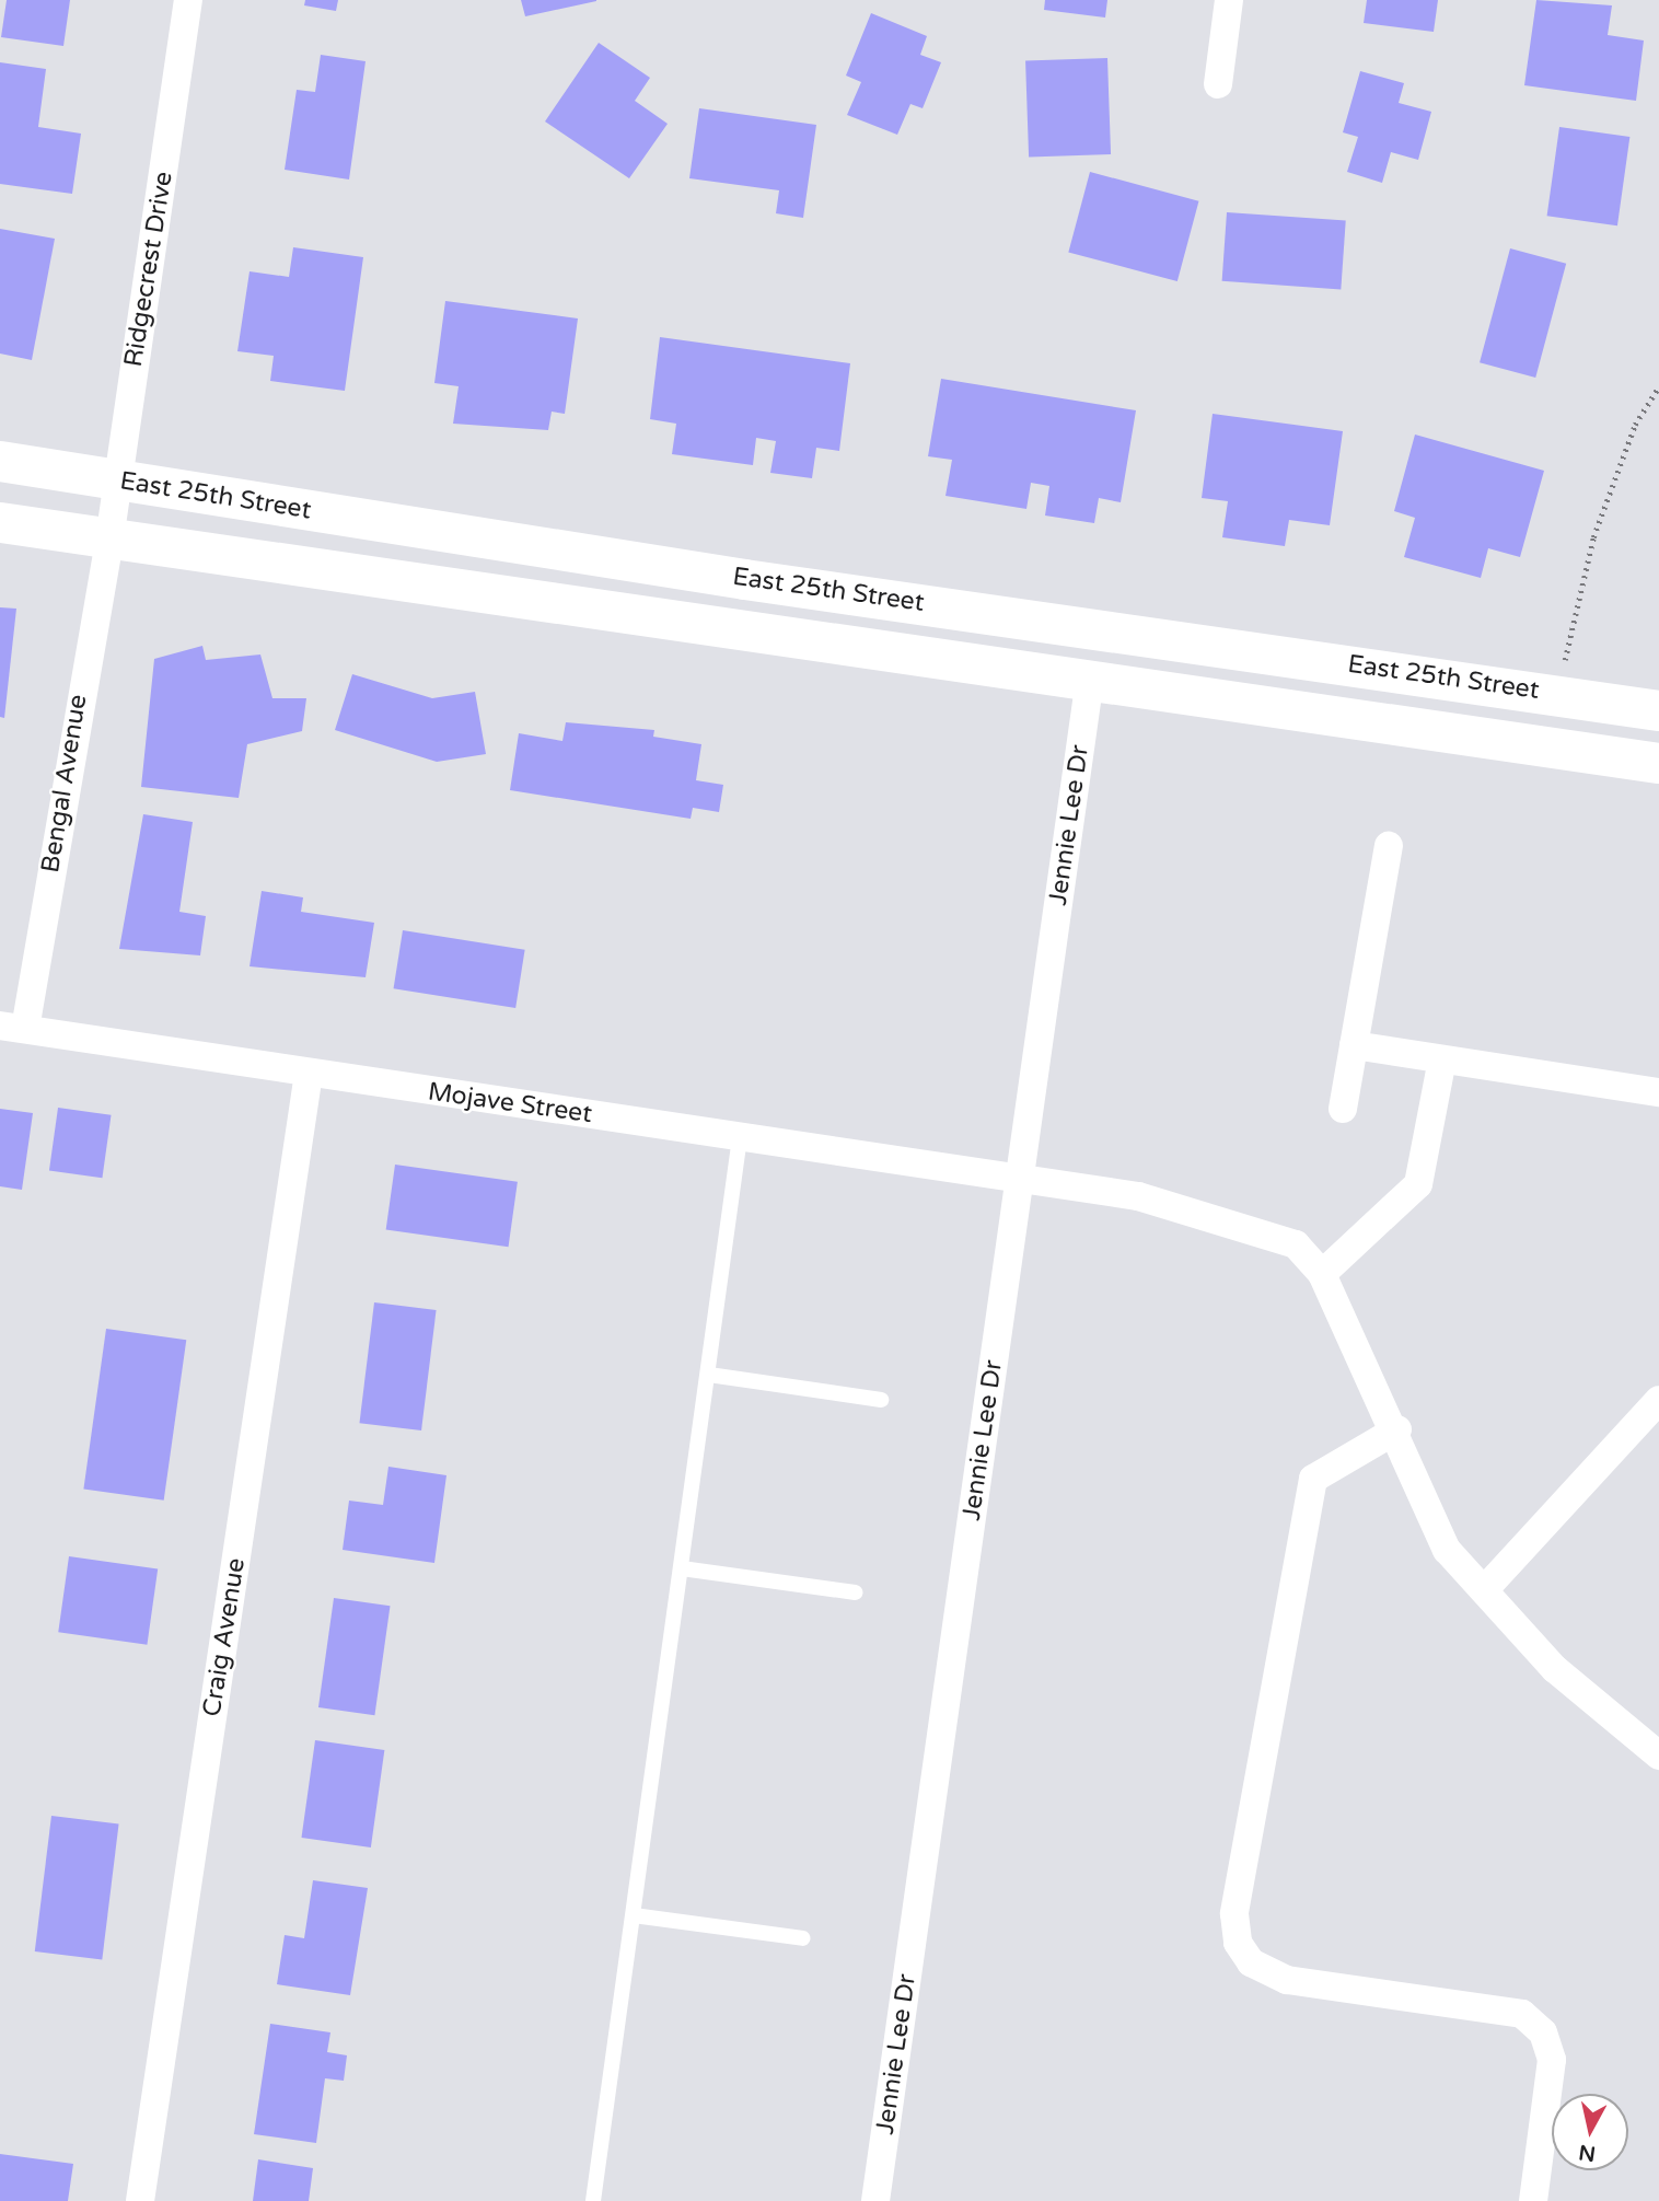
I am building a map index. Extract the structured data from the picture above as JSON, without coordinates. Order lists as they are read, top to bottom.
{
  "streets": {
    "street": [
      "Ridgecrest Drive",
      "East 25th Street",
      "Bengal Avenue",
      "Jennie Lee Dr",
      "Mojave Street",
      "Craig Avenue"
    ]
  },
  "crossings": [
    ["Ridgecrest Drive", "East 25th Street"],
    ["Ridgecrest Drive", "Bengal Avenue"],
    ["East 25th Street", "Bengal Avenue"],
    ["East 25th Street", "Jennie Lee Dr"],
    ["Bengal Avenue", "Mojave Street"],
    ["Jennie Lee Dr", "Mojave Street"],
    ["Mojave Street", "Craig Avenue"]
  ],
  "north": "bottom"
}
